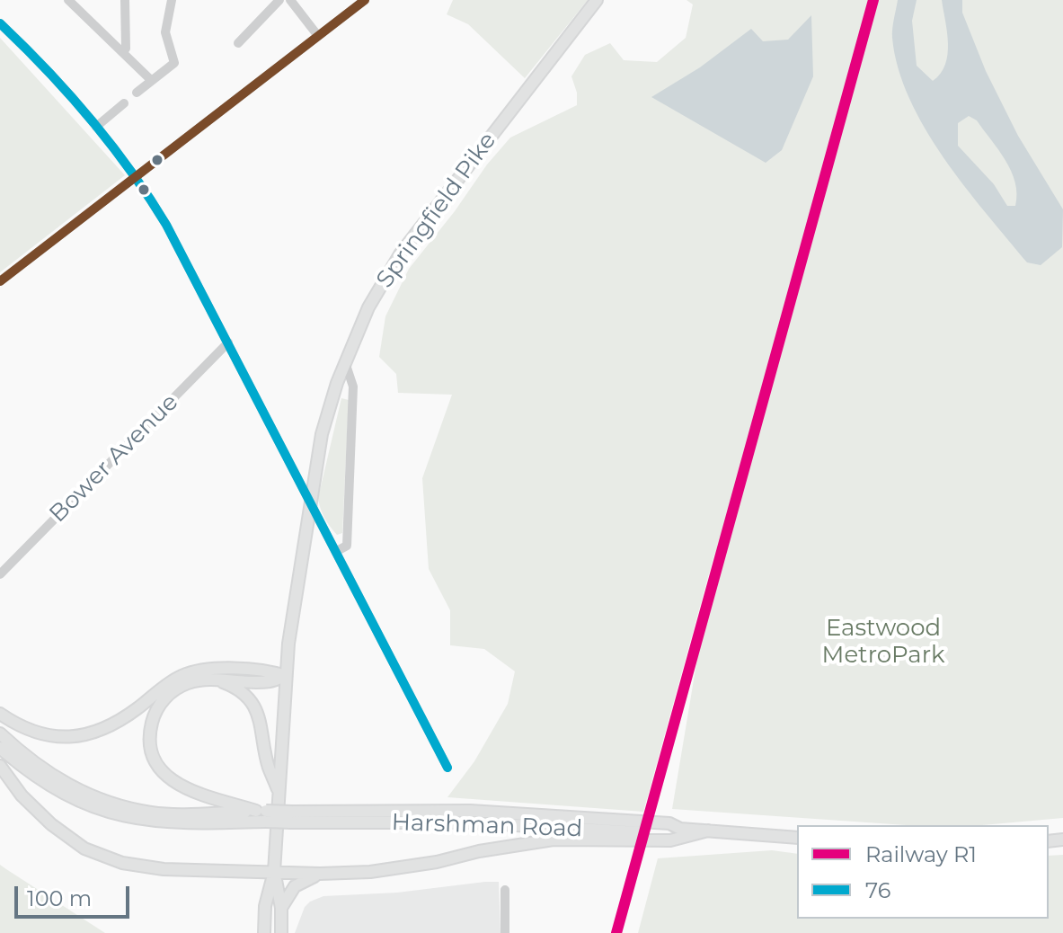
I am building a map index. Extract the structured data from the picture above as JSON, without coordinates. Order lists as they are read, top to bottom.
{
  "streets": {
    "main road": ["Springfield Pike", "Harshman Road"],
    "street": ["Bower Avenue"]
  },
  "parks": ["Eastwood MetroPark"],
  "lines": ["rail line R1", "transit line 76"],
  "legend": ["Railway R1", "76"],
  "scale_bar": "100 m"
}
